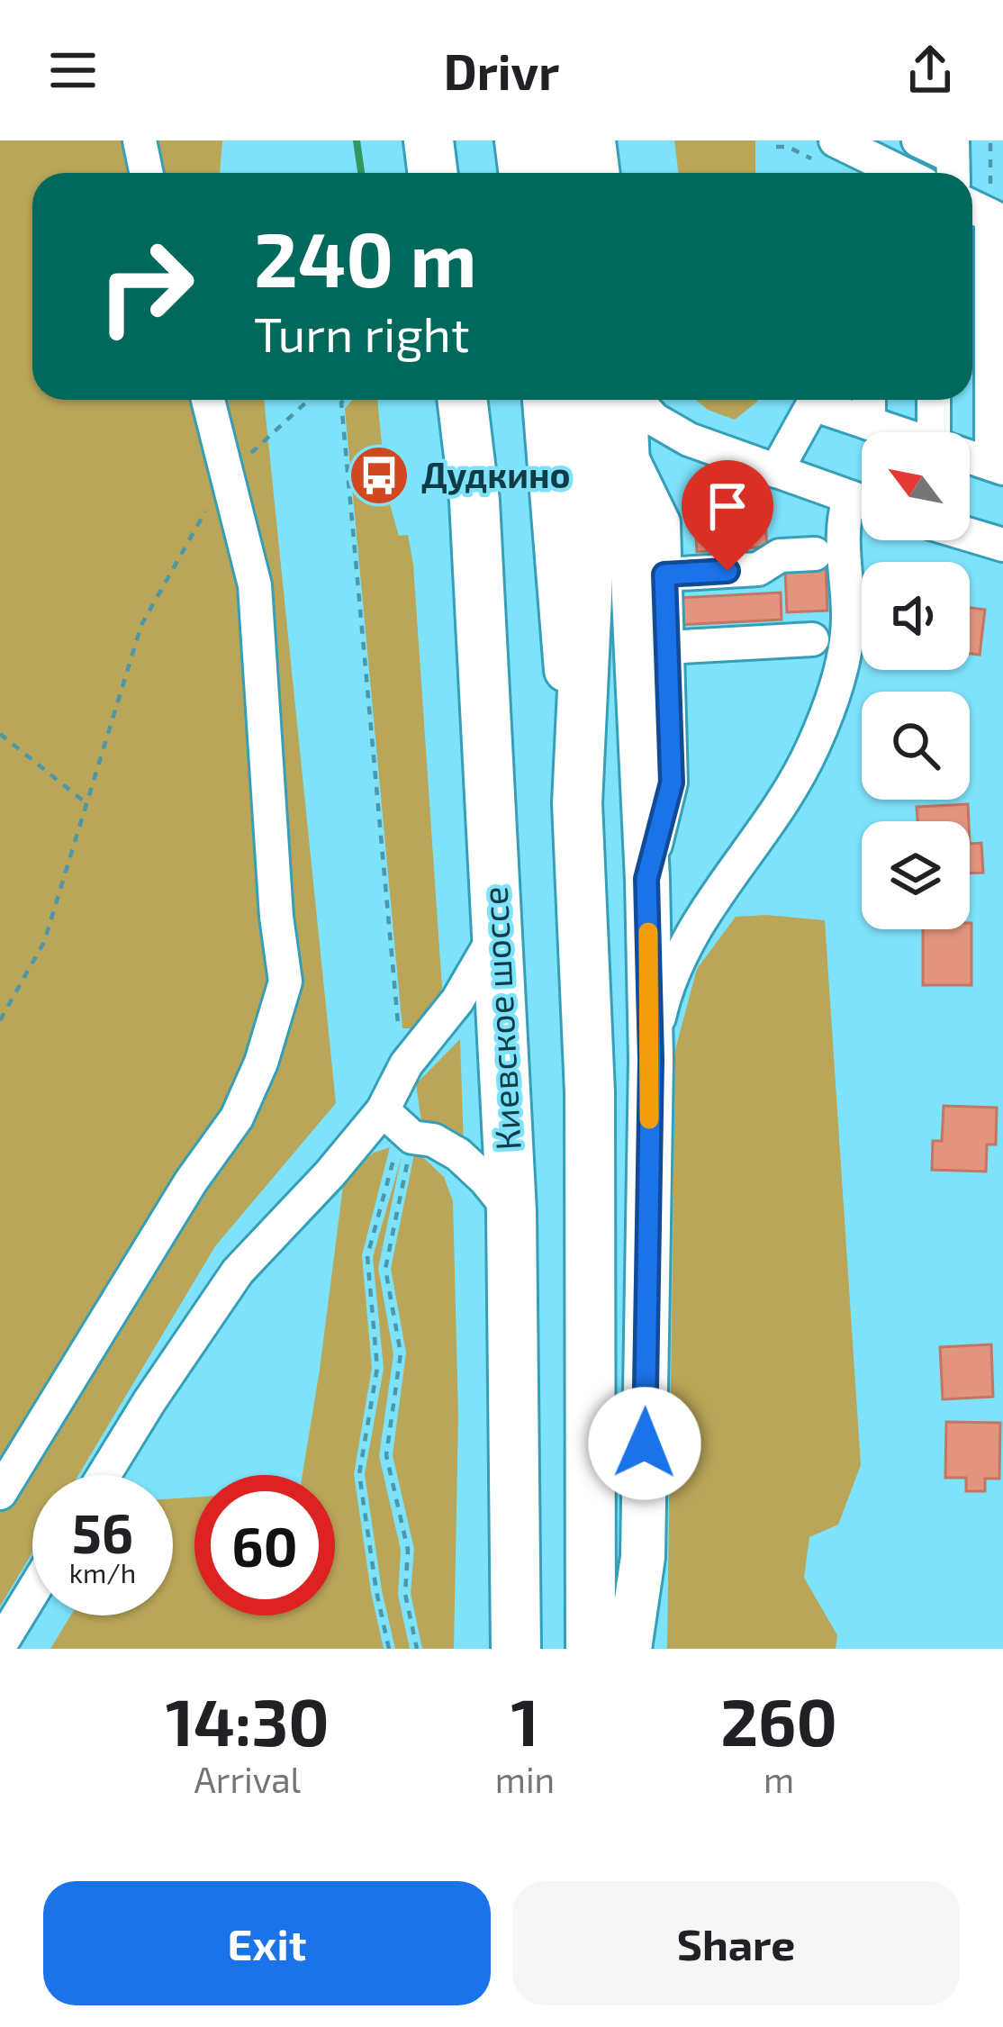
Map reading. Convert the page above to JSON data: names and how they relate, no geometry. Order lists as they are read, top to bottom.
{
  "streets": {
    "highway": ["Киевское шоссе"]
  },
  "places": {
    "bus stop": ["Дудкино"]
  },
  "north": "top left",
  "page": {
    "header": "Drivr",
    "turn": ["240 m", "Turn right"],
    "speed": "56 km/h",
    "limit": "60",
    "eta": [
      "14:30",
      "Arrival",
      "1",
      "min",
      "260",
      "m"
    ],
    "buttons": ["Exit", "Share"]
  }
}
